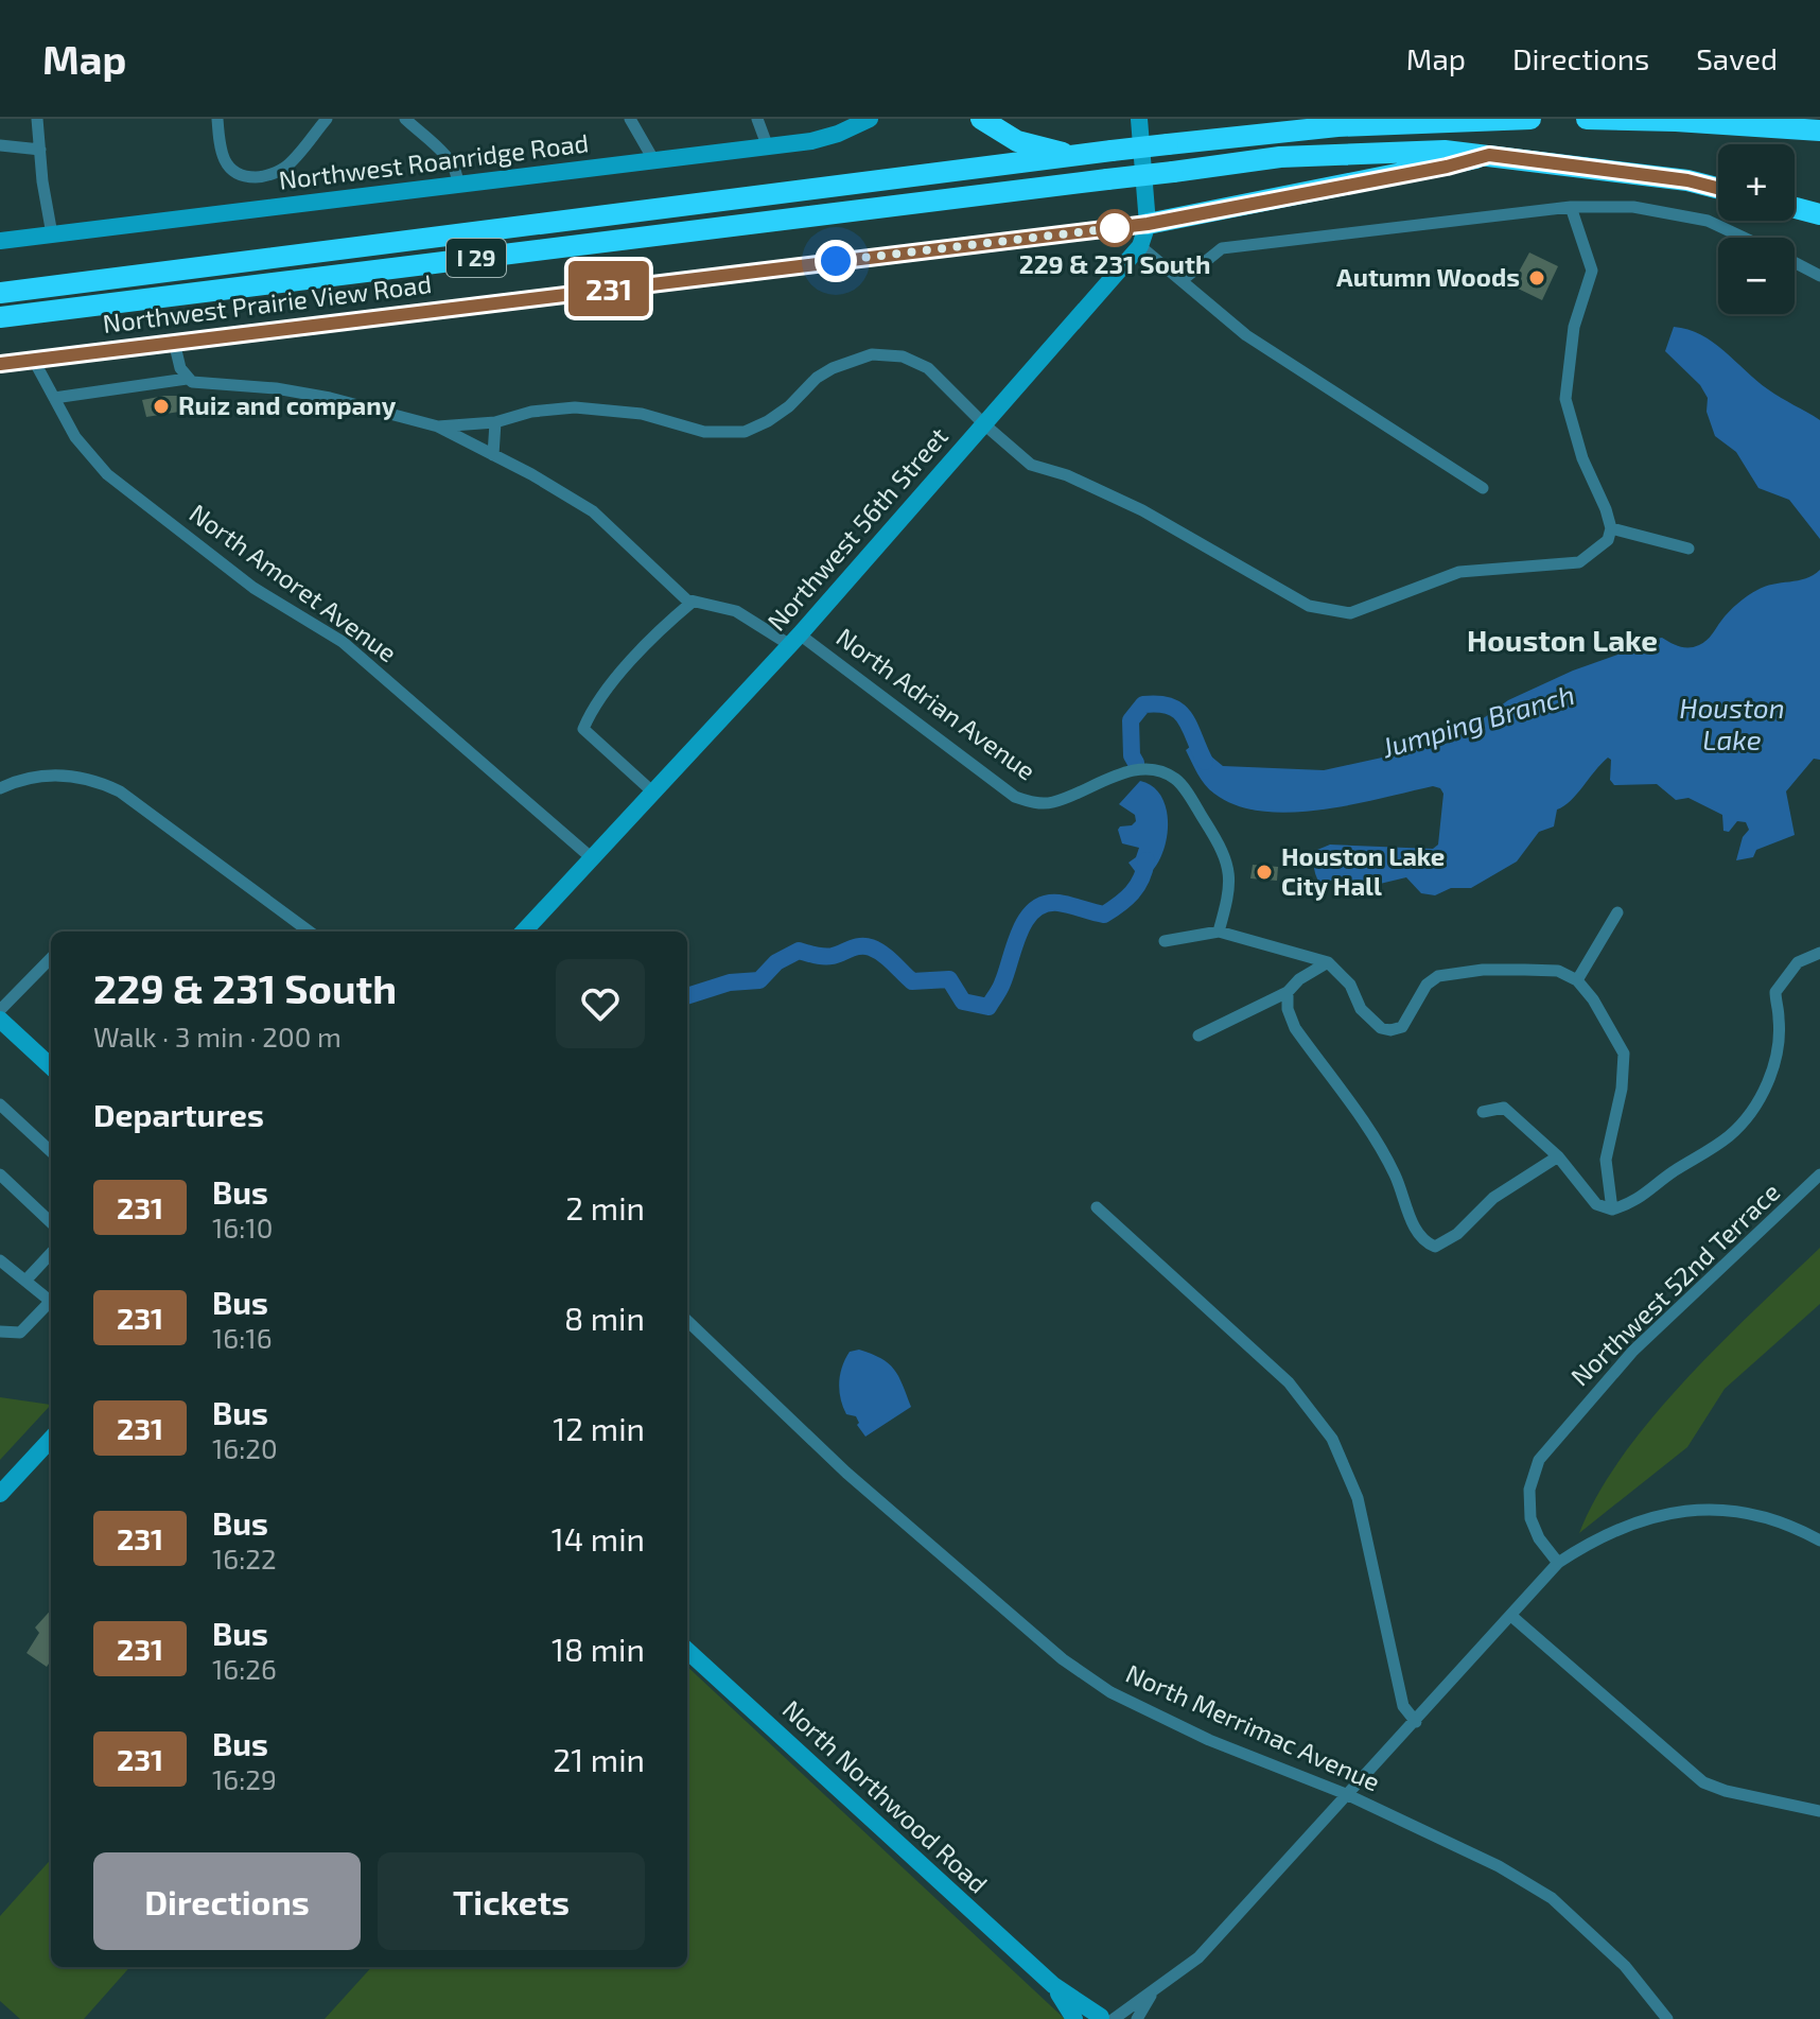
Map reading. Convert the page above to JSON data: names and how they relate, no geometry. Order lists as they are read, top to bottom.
{
  "streets": {
    "highway": ["I 29"],
    "street": [
      "Northwest Roanridge Road",
      "Northwest Prairie View Road",
      "Northwest 56th Street",
      "North Amoret Avenue",
      "North Adrian Avenue",
      "Northwest 52nd Terrace",
      "North Merrimac Avenue",
      "North Northwood Road"
    ]
  },
  "crossings": [
    ["Northwest Prairie View Road", "Northwest 56th Street"],
    ["Northwest Prairie View Road", "North Amoret Avenue"],
    ["Northwest 56th Street", "North Amoret Avenue"],
    ["Northwest 56th Street", "North Adrian Avenue"],
    ["North Amoret Avenue", "North Adrian Avenue"]
  ],
  "districts": ["Houston Lake"],
  "water": ["Houston Lake", "Jumping Branch"],
  "places": [
    "229 & 231 South",
    "Autumn Woods",
    "Ruiz and company",
    "Houston Lake City Hall"
  ],
  "lines": ["bus line 231"],
  "page": {
    "header": "Map",
    "nav": ["Map", "Directions", "Saved"],
    "on_map": "231",
    "map_buttons": ["+", "−"],
    "heading": [
      ["229 & 231 South", "Walk · 3 min · 200 m"],
      "Departures"
    ],
    "list": [
      {
        "mark": "231",
        "name": "Bus",
        "note": "16:10",
        "value": "2 min"
      },
      {
        "mark": "231",
        "name": "Bus",
        "note": "16:16",
        "value": "8 min"
      },
      {
        "mark": "231",
        "name": "Bus",
        "note": "16:20",
        "value": "12 min"
      },
      {
        "mark": "231",
        "name": "Bus",
        "note": "16:22",
        "value": "14 min"
      },
      {
        "mark": "231",
        "name": "Bus",
        "note": "16:26",
        "value": "18 min"
      },
      {
        "mark": "231",
        "name": "Bus",
        "note": "16:29",
        "value": "21 min"
      }
    ],
    "buttons": ["Directions", "Tickets"]
  }
}
